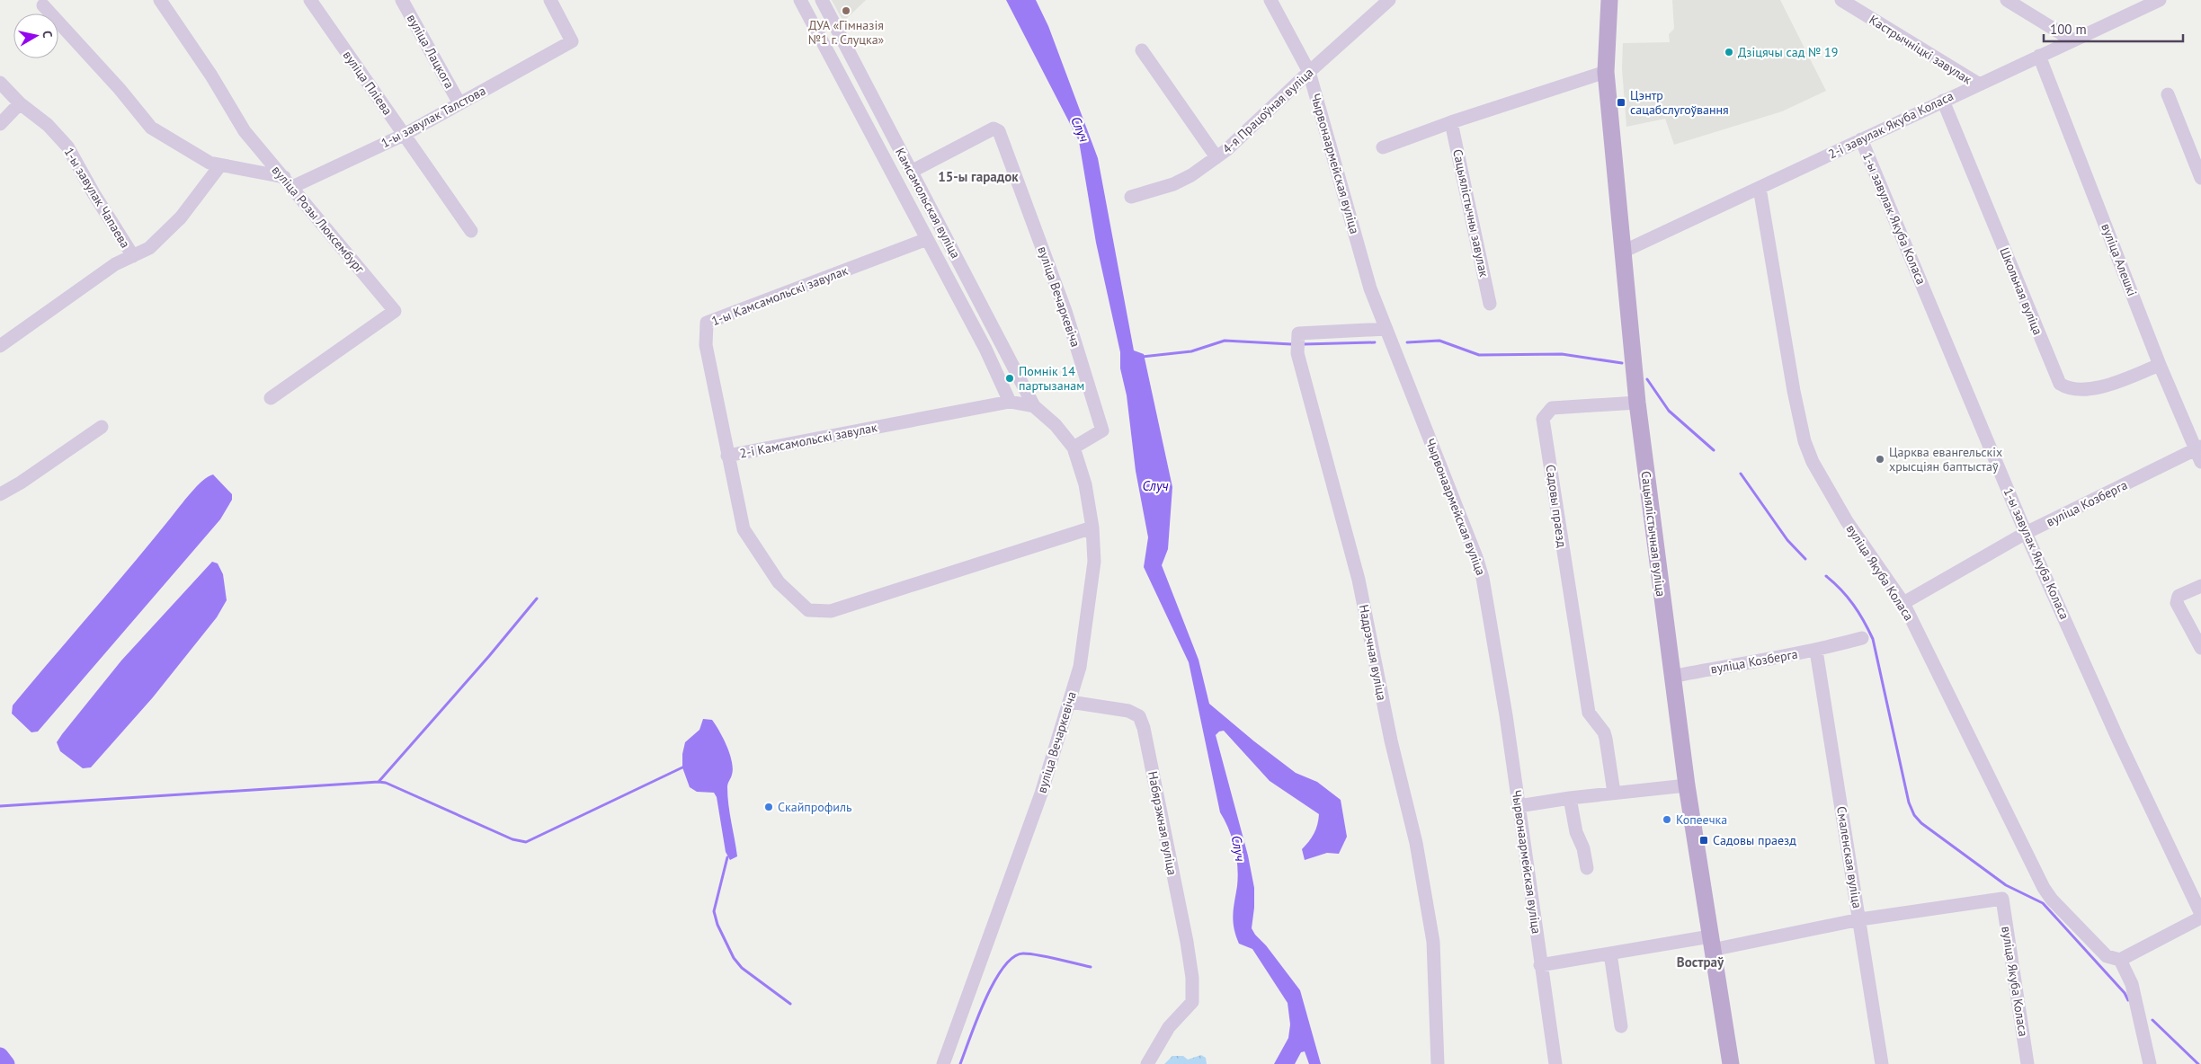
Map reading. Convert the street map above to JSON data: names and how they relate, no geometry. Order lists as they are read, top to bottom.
{
  "streets": {
    "main road": ["Сацыялістычная вуліца"],
    "street": [
      "Кастрычніцкі завулак",
      "вуліца Лацкога",
      "вуліца Пліева",
      "4-я Працоўная вуліца",
      "1-ы завулак Талстова",
      "2-і завулак Якуба Коласа",
      "Чырвонаармейская вуліца",
      "1-ы завулак Чапаева",
      "Камсамольская вуліца",
      "Сацыялістычны завулак",
      "1-ы завулак Якуба Коласа",
      "вуліца Розы Люксембург",
      "вуліца Алешкі",
      "Школьная вуліца",
      "1-ы Камсамольскі завулак",
      "вуліца Вечаркевіча",
      "2-і Камсамольскі завулак",
      "вуліца Козберга",
      "Садовы праезд",
      "вуліца Якуба Коласа",
      "Надрэчная вуліца",
      "Набярэжная вуліца",
      "Смаленская вуліца"
    ]
  },
  "crossings": [
    ["Кастрычніцкі завулак", "2-і завулак Якуба Коласа"],
    ["вуліца Лацкога", "1-ы завулак Талстова"],
    ["вуліца Пліева", "1-ы завулак Талстова"],
    ["4-я Працоўная вуліца", "Чырвонаармейская вуліца"],
    ["1-ы завулак Талстова", "вуліца Розы Люксембург"],
    ["2-і завулак Якуба Коласа", "1-ы завулак Якуба Коласа"],
    ["2-і завулак Якуба Коласа", "вуліца Алешкі"],
    ["2-і завулак Якуба Коласа", "Школьная вуліца"],
    ["2-і завулак Якуба Коласа", "Сацыялістычная вуліца"],
    ["2-і завулак Якуба Коласа", "вуліца Якуба Коласа"],
    ["Чырвонаармейская вуліца", "Надрэчная вуліца"],
    ["Камсамольская вуліца", "1-ы Камсамольскі завулак"],
    ["Камсамольская вуліца", "вуліца Вечаркевіча"],
    ["Камсамольская вуліца", "2-і Камсамольскі завулак"],
    ["1-ы завулак Якуба Коласа", "вуліца Козберга"],
    ["вуліца Алешкі", "Школьная вуліца"],
    ["вуліца Алешкі", "вуліца Козберга"],
    ["1-ы Камсамольскі завулак", "2-і Камсамольскі завулак"],
    ["вуліца Вечаркевіча", "2-і Камсамольскі завулак"],
    ["вуліца Вечаркевіча", "Набярэжная вуліца"],
    ["вуліца Козберга", "Сацыялістычная вуліца"],
    ["вуліца Козберга", "вуліца Якуба Коласа"],
    ["вуліца Козберга", "Смаленская вуліца"],
    ["Садовы праезд", "Сацыялістычная вуліца"],
    ["вуліца Якуба Коласа", "Смаленская вуліца"]
  ],
  "districts": ["15-ы гарадок", "Востраў"],
  "water": ["Случ"],
  "places": {
    "other": [
      "ДУА «Гімназія №1 г. Слуцка»",
      "Дзіцячы сад № 19",
      "Помнік 14 партызанам",
      "Царква евангельскіх хрысціян баптыстаў",
      "Скайпрофиль",
      "Копеечка"
    ],
    "transit": ["Цэнтр сацабслугоўвання", "Садовы праезд"]
  },
  "scale_bar": "100 m",
  "north": "right"
}
